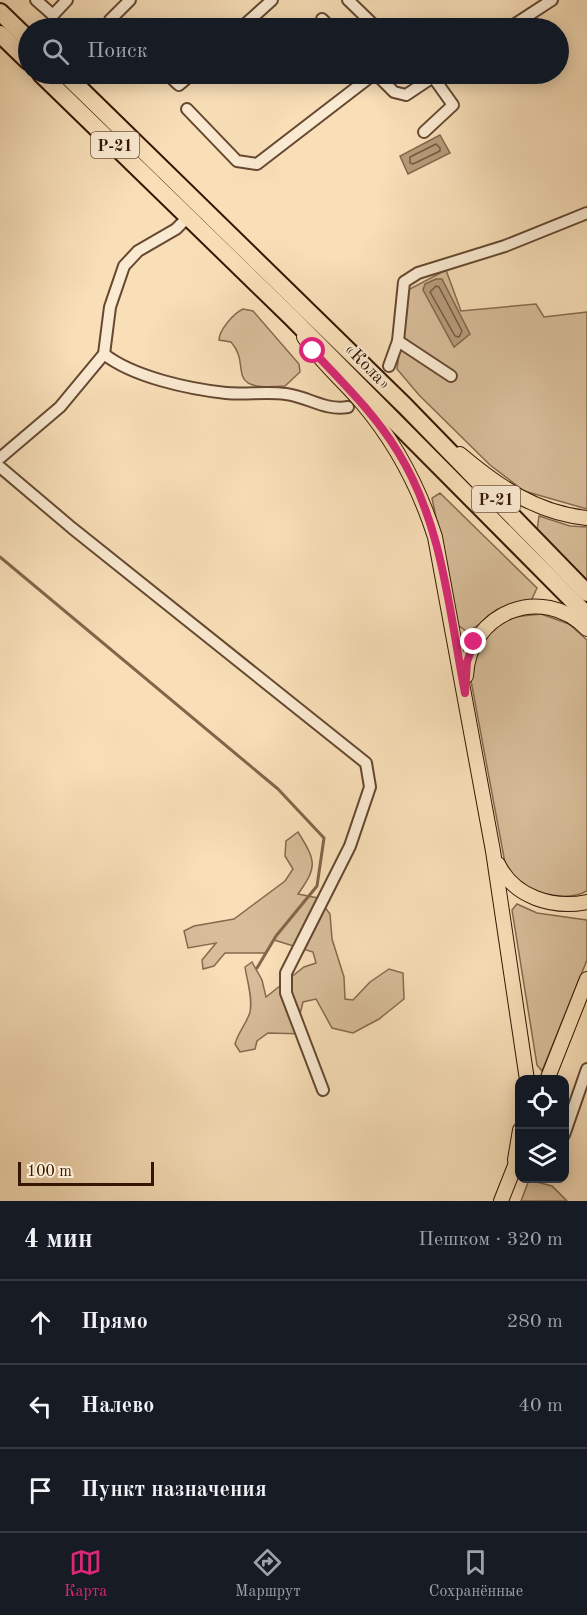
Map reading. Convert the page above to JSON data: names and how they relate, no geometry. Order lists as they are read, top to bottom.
{
  "streets": {
    "highway": ["Р-21", "«Кола»"]
  },
  "scale_bar": "100 m",
  "page": {
    "search": "Поиск",
    "scale": "100 m",
    "heading": ["4 мин", "Пешком · 320 m"],
    "list": [
      ["Прямо", "280 m"],
      ["Налево", "40 m"],
      "Пункт назначения"
    ],
    "nav": ["Карта", "Маршрут", "Сохранённые"]
  }
}
